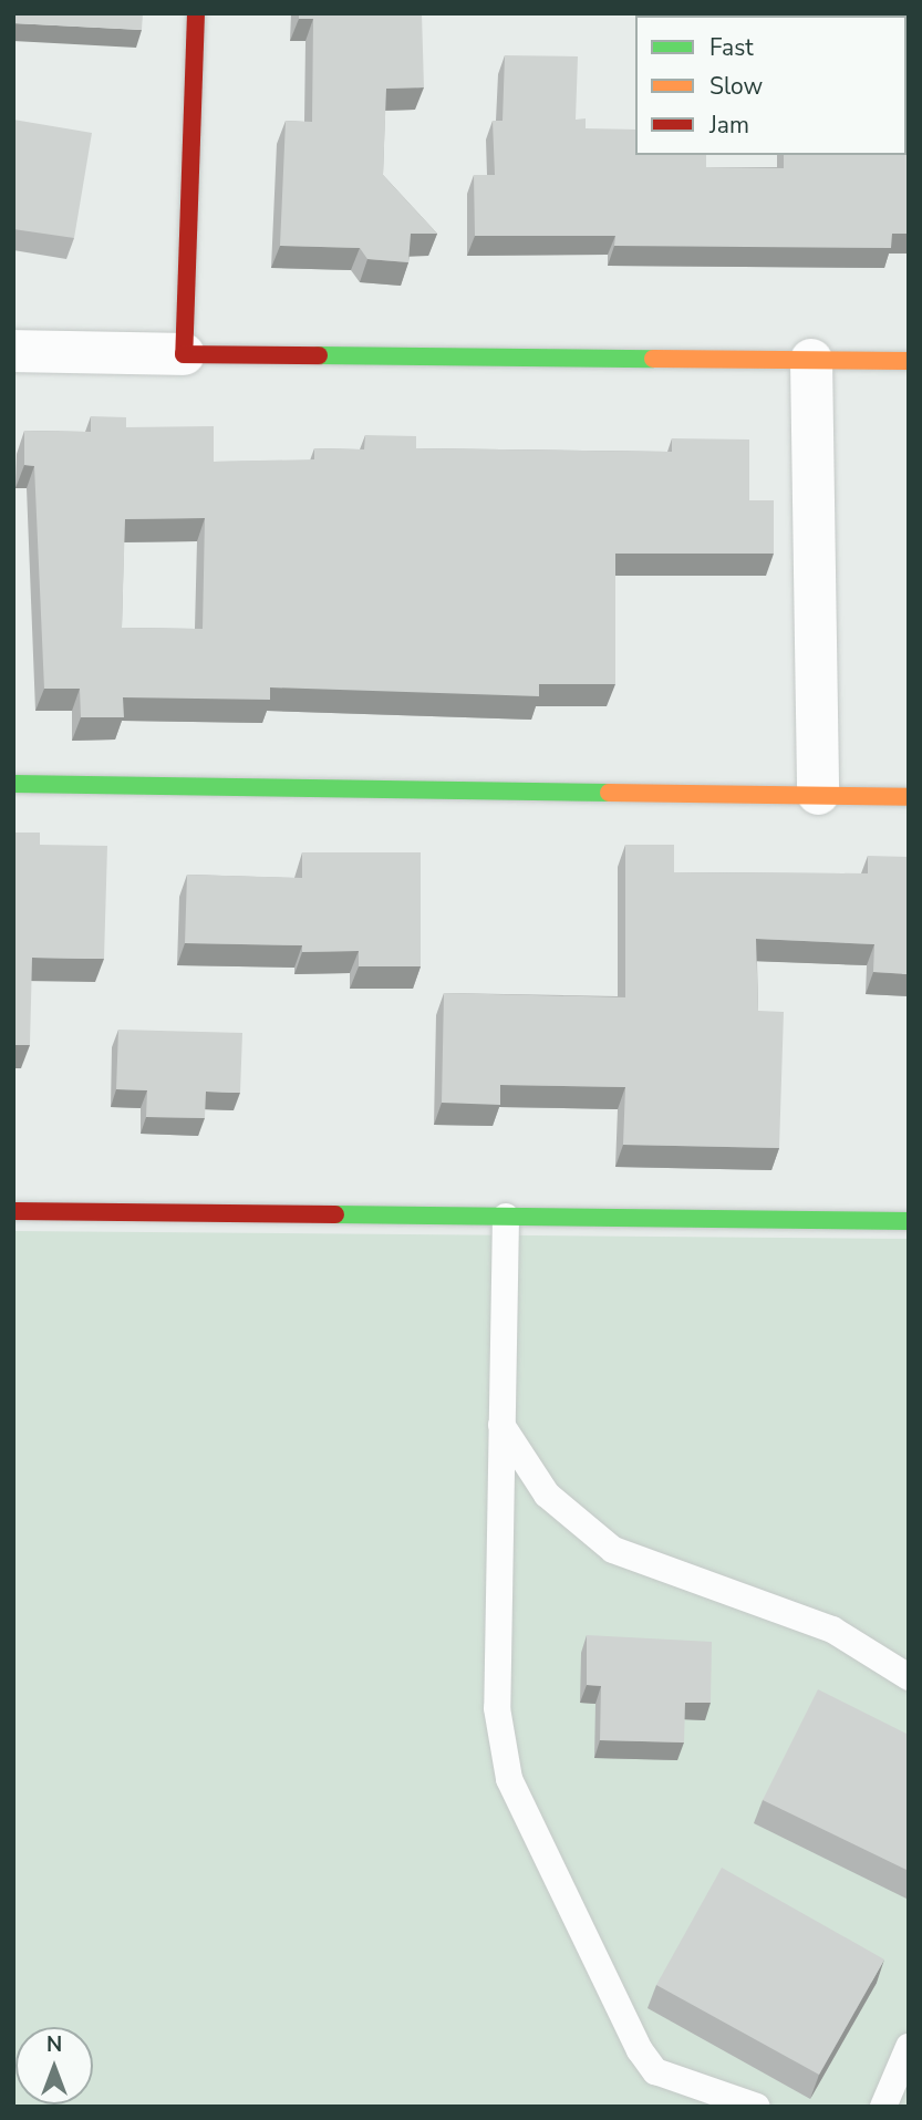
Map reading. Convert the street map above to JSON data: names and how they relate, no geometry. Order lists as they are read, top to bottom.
{
  "legend": ["Fast", "Slow", "Jam"],
  "north": "top"
}
